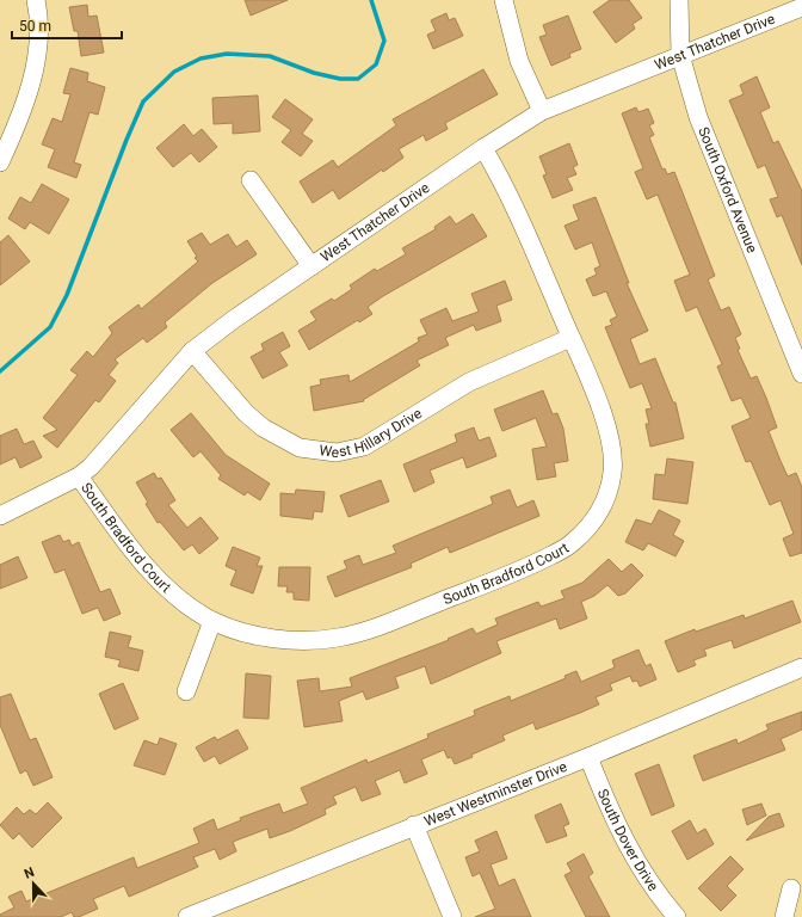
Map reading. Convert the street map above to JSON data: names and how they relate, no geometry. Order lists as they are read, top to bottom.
{
  "streets": {
    "street": [
      "West Thatcher Drive",
      "South Oxford Avenue",
      "West Hillary Drive",
      "South Bradford Court",
      "West Westminster Drive",
      "South Dover Drive"
    ]
  },
  "crossings": [
    ["West Thatcher Drive", "South Oxford Avenue"],
    ["West Thatcher Drive", "West Hillary Drive"],
    ["West Thatcher Drive", "South Bradford Court"],
    ["West Hillary Drive", "South Bradford Court"],
    ["West Westminster Drive", "South Dover Drive"]
  ],
  "scale_bar": "50 m",
  "north": "top"
}
